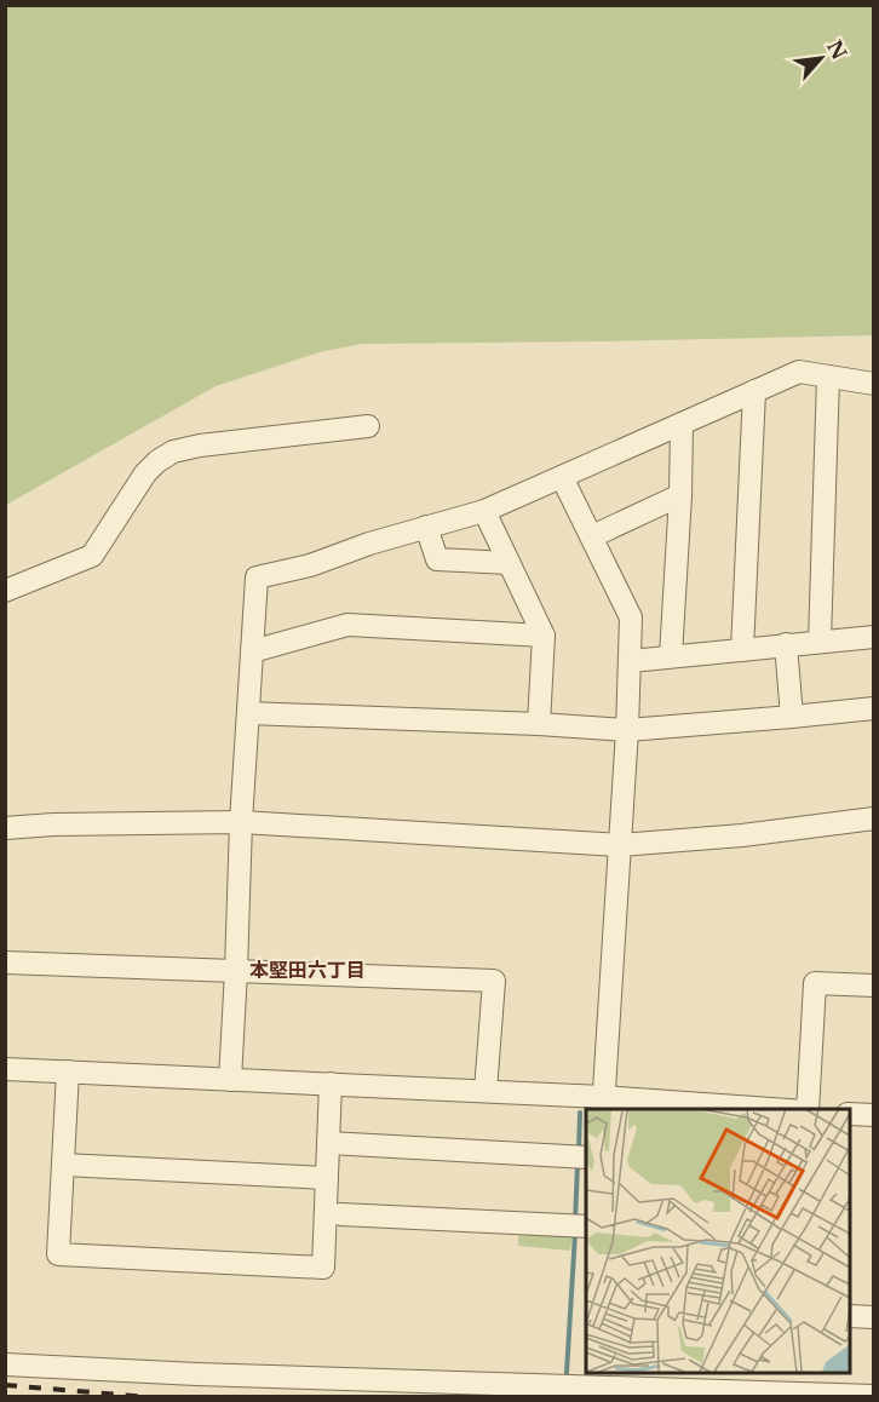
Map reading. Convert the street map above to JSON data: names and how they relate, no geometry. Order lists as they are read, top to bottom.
{
  "districts": ["本堅田六丁目"],
  "north": "top right"
}
